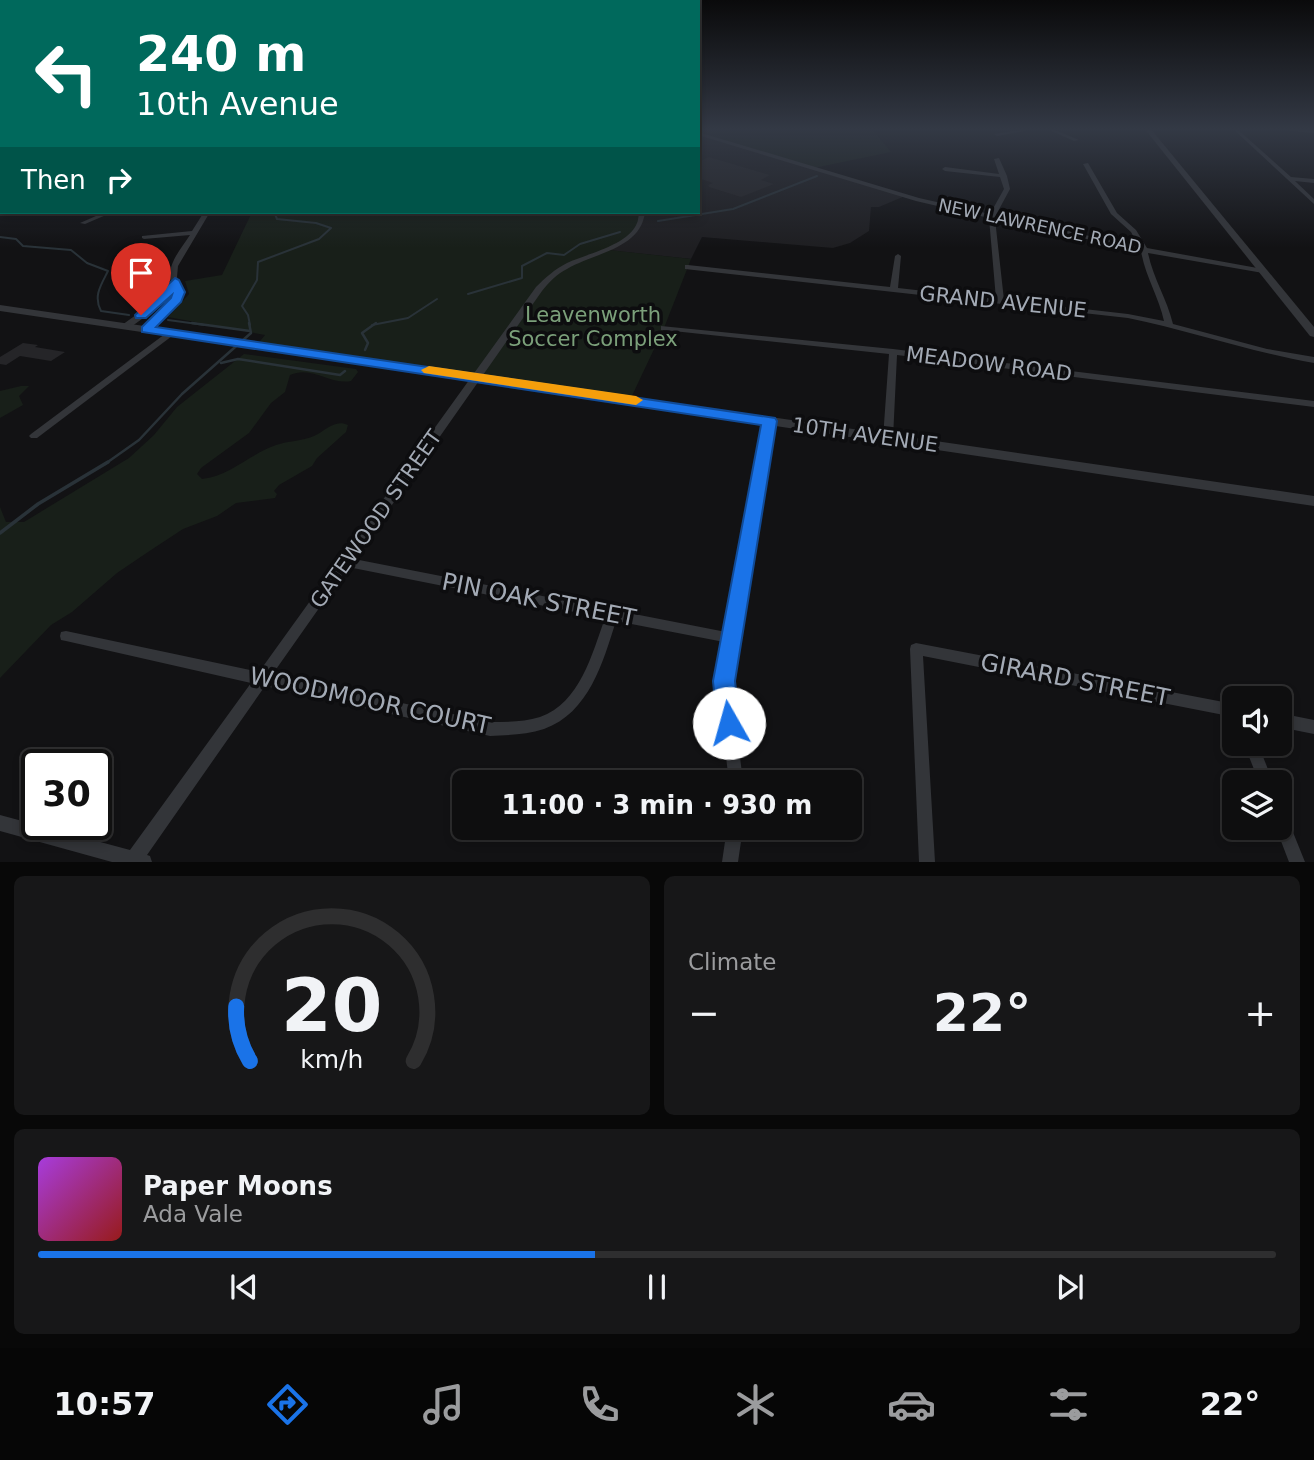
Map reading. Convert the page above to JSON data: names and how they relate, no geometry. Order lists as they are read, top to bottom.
{
  "streets": {
    "street": [
      "NEW LAWRENCE ROAD",
      "GRAND AVENUE",
      "MEADOW ROAD",
      "10TH AVENUE",
      "GATEWOOD STREET",
      "PIN OAK STREET",
      "GIRARD STREET",
      "WOODMOOR COURT"
    ]
  },
  "crossings": [
    ["10TH AVENUE", "GATEWOOD STREET"],
    ["GATEWOOD STREET", "PIN OAK STREET"],
    ["GATEWOOD STREET", "WOODMOOR COURT"],
    ["PIN OAK STREET", "WOODMOOR COURT"]
  ],
  "parks": ["Leavenworth Soccer Complex"],
  "page": {
    "turn": ["240 m", "10th Avenue"],
    "then": "Then",
    "limit": "30",
    "trip": "11:00 · 3 min · 930 m",
    "tile": "Climate",
    "heat": ["−", "22°", "+"],
    "song": ["Paper Moons", "Ada Vale"],
    "tabs": ["10:57", "22°"],
    "gauge": ["20", "km/h"]
  }
}
